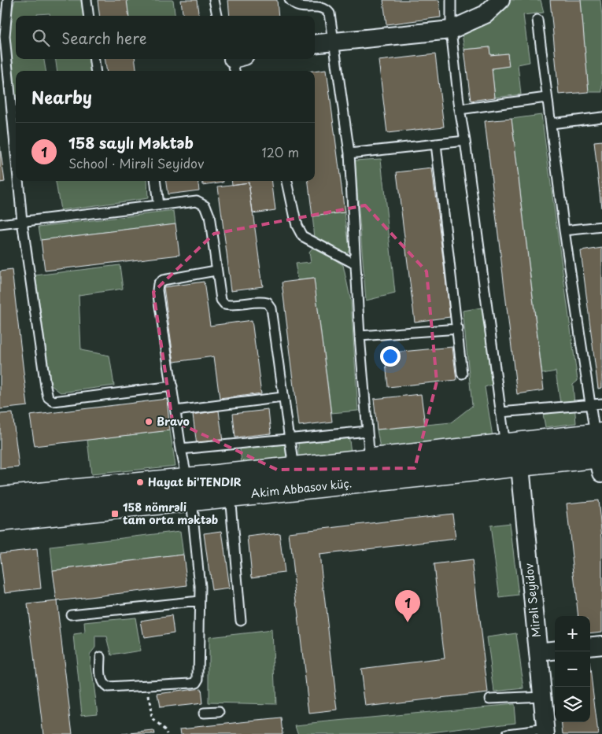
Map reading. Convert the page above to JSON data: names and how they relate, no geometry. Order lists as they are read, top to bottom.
{
  "streets": {
    "main road": ["Akim Abbasov küç."],
    "street": ["Mirəli Seyidov"]
  },
  "crossings": [
    ["Akim Abbasov küç.", "Mirəli Seyidov"]
  ],
  "places": {
    "other": ["Bravo", "Hayat bi'TENDIR"],
    "transit": ["158 nömrəli tam orta məktəb"]
  },
  "page": {
    "search": "Search here",
    "heading": "Nearby",
    "list": [
      {
        "mark": "1",
        "name": "158 saylı Məktəb",
        "note": "School · Mirəli Seyidov",
        "value": "120 m"
      }
    ],
    "pins": "1",
    "map_buttons": ["+", "−"]
  }
}
